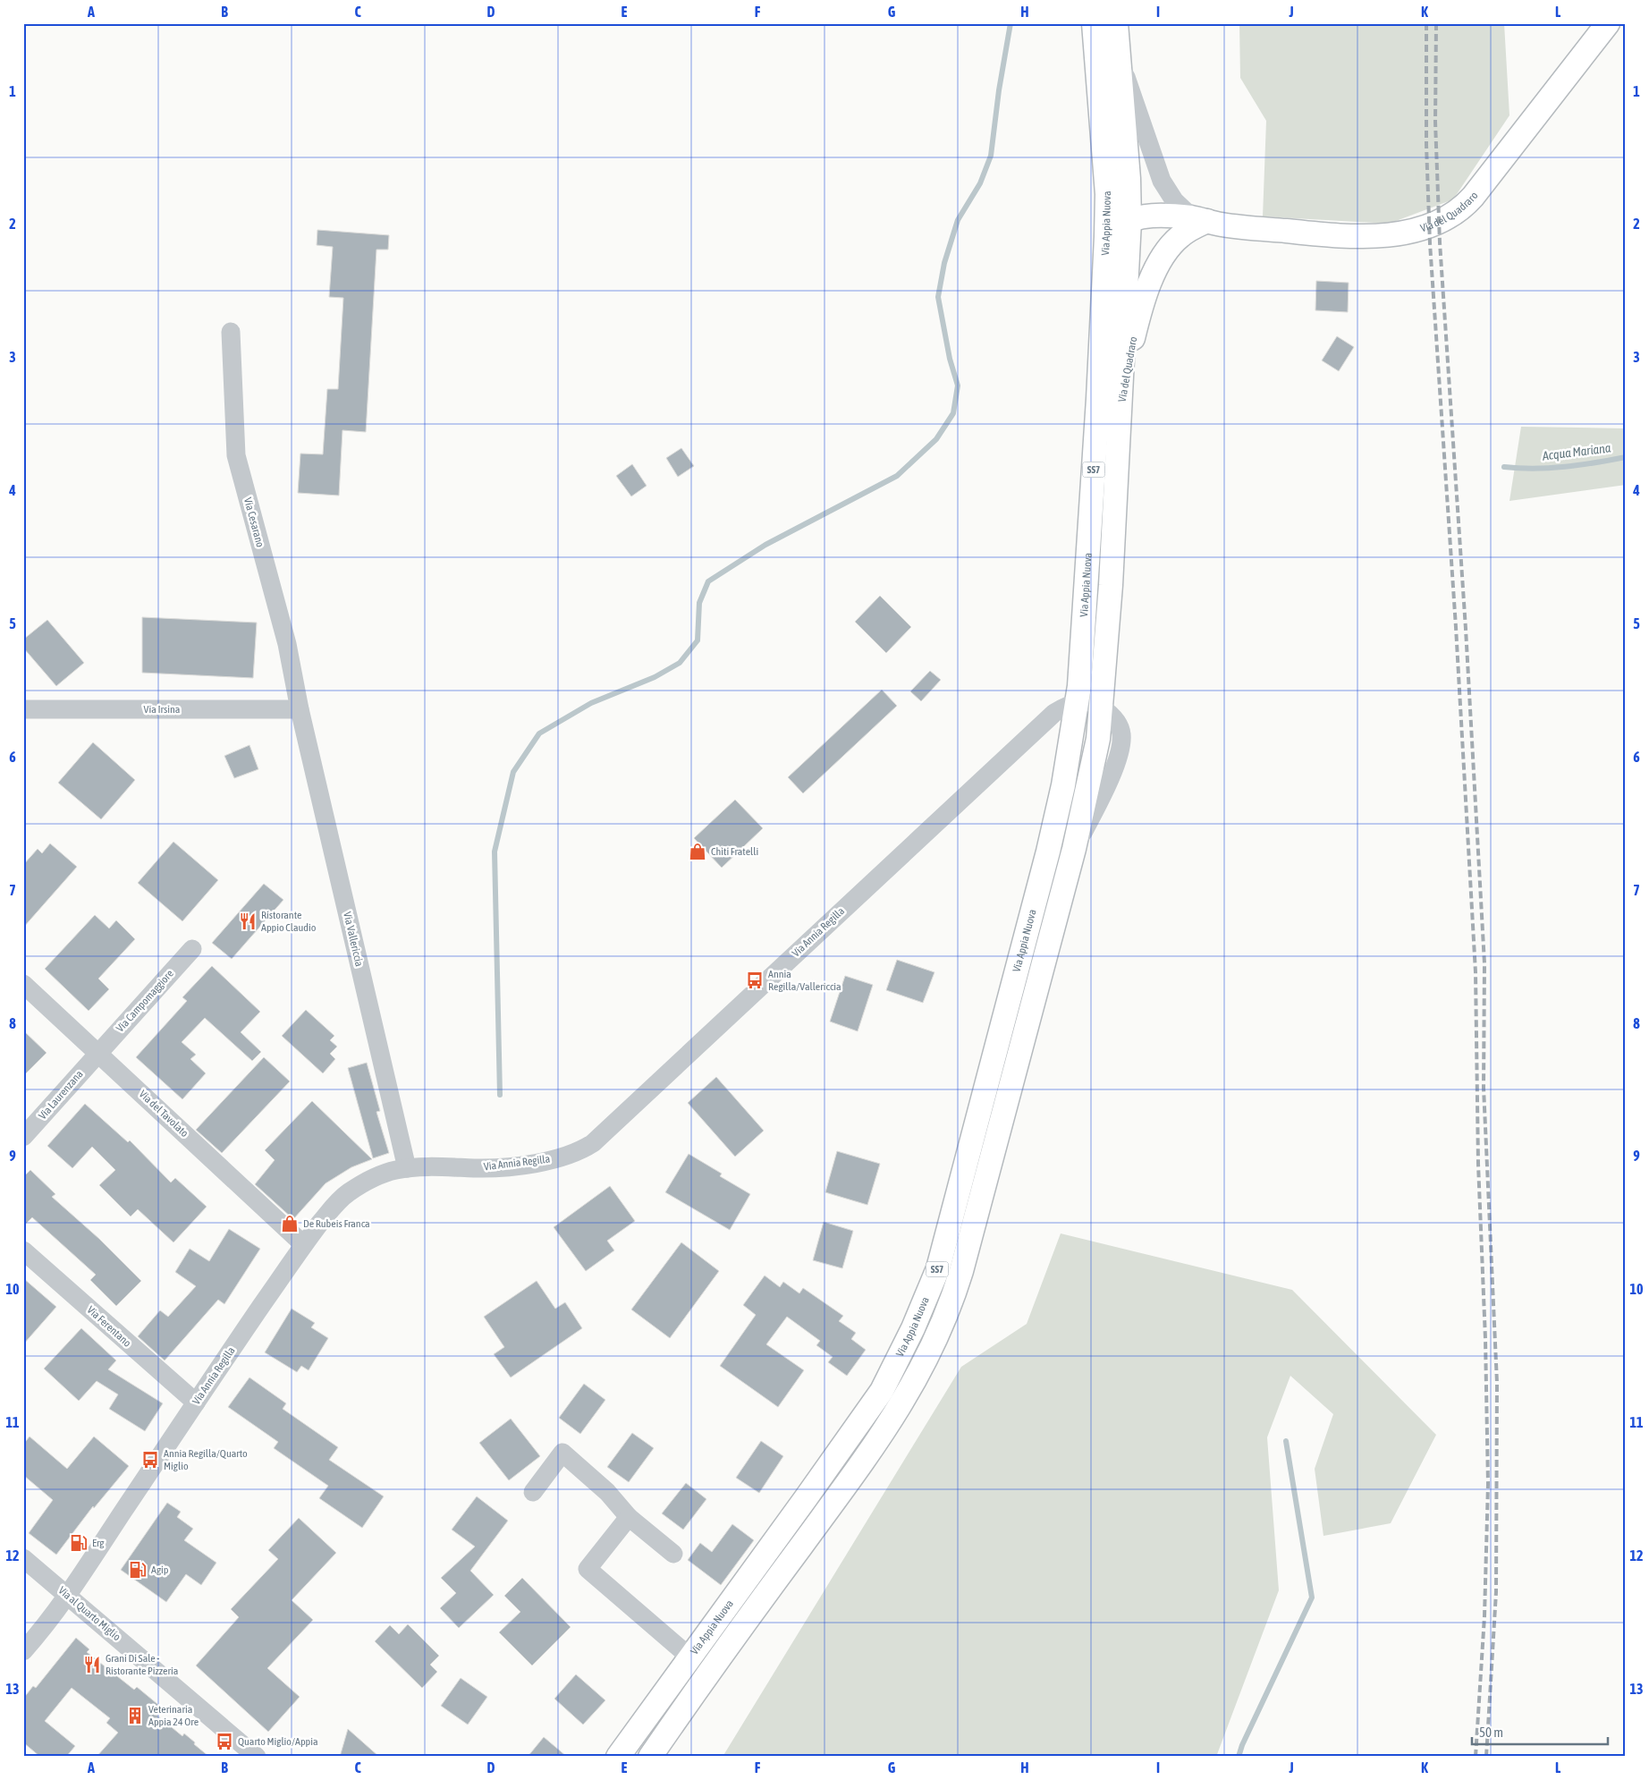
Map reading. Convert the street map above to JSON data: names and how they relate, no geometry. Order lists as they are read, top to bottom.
{
  "streets": {
    "main road": ["Via del Quadraro", "Via Appia Nuova", "SS7"],
    "street": [
      "Via Cesarano",
      "Via Irsina",
      "Via Annia Regilla",
      "Via Vallericcia",
      "Via Campomaggiore",
      "Via Laurenzana",
      "Via del Tavolato",
      "Via Ferentano",
      "Via al Quarto Miglio"
    ]
  },
  "crossings": [
    ["Via del Quadraro", "Via Appia Nuova"],
    ["Via Appia Nuova", "Via Annia Regilla"],
    ["Via Cesarano", "Via Irsina"],
    ["Via Cesarano", "Via Vallericcia"],
    ["Via Irsina", "Via Vallericcia"],
    ["Via Annia Regilla", "Via Vallericcia"],
    ["Via Annia Regilla", "Via del Tavolato"],
    ["Via Annia Regilla", "Via Ferentano"],
    ["Via Annia Regilla", "Via al Quarto Miglio"],
    ["Via Campomaggiore", "Via Laurenzana"],
    ["Via Campomaggiore", "Via del Tavolato"],
    ["Via Laurenzana", "Via del Tavolato"]
  ],
  "water": ["Acqua Mariana"],
  "places": {
    "shop": ["Chiti Fratelli", "De Rubeis Franca"],
    "restaurant": ["Ristorante Appio Claudio", "Grani Di Sale - Ristorante Pizzeria"],
    "bus stop": ["Annia Regilla/Vallericcia", "Annia Regilla/Quarto Miglio", "Quarto Miglio/Appia"],
    "fuel station": ["Erg", "Agip"],
    "building": ["Veterinaria Appia 24 Ore"]
  },
  "scale_bar": "50 m",
  "grid": {
    "columns": [
      "A",
      "B",
      "C",
      "D",
      "E",
      "F",
      "G",
      "H",
      "I",
      "J",
      "K",
      "L"
    ],
    "rows": [
      "1",
      "2",
      "3",
      "4",
      "5",
      "6",
      "7",
      "8",
      "9",
      "10",
      "11",
      "12",
      "13"
    ]
  }
}
